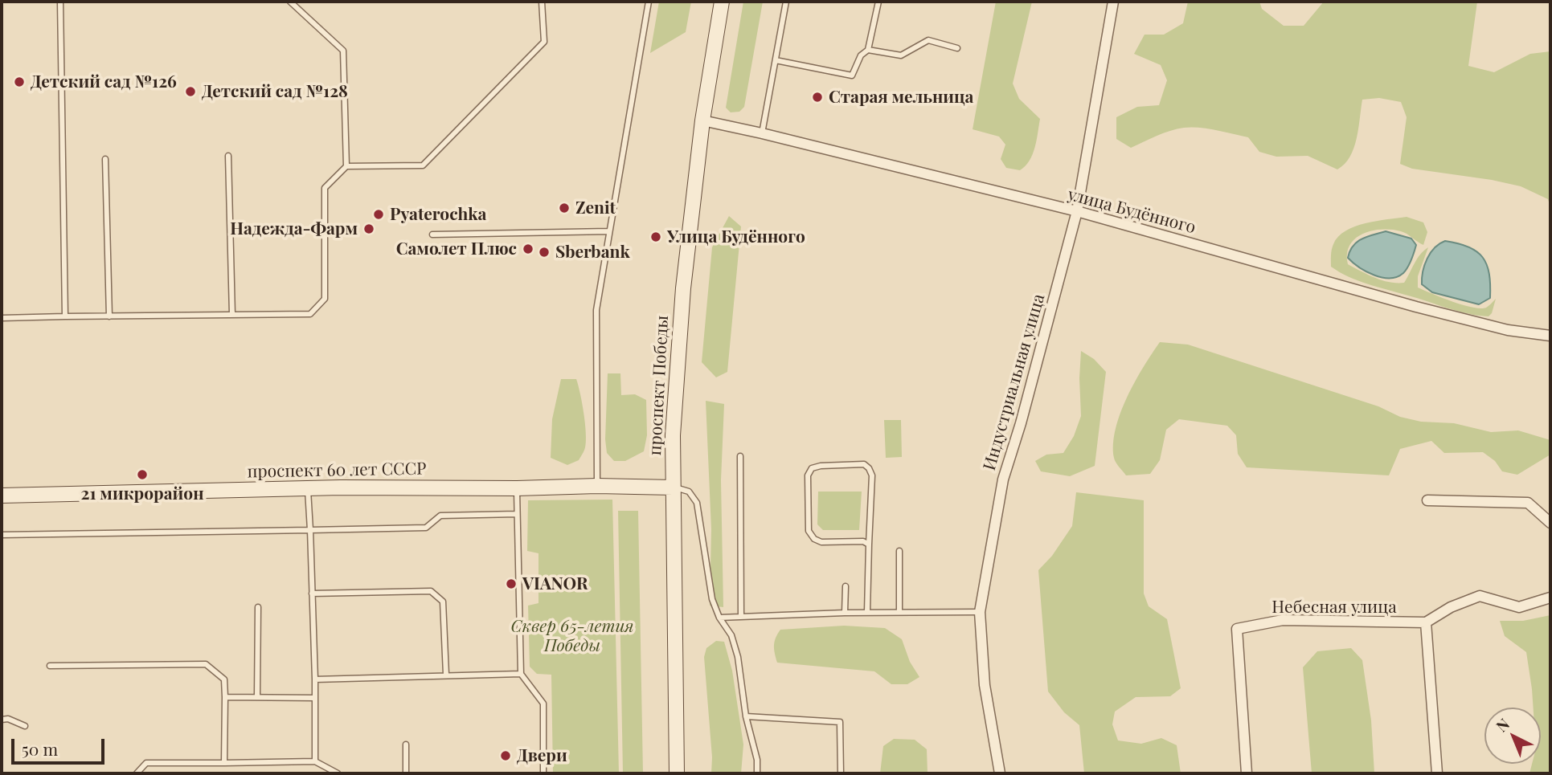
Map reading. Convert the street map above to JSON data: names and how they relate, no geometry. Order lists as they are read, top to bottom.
{
  "streets": {
    "main road": ["проспект Победы", "проспект 60 лет СССР"],
    "street": ["улица Будённого", "Индустриальная улица", "Небесная улица"]
  },
  "crossings": [
    ["улица Будённого", "Индустриальная улица"],
    ["улица Будённого", "проспект Победы"],
    ["проспект Победы", "проспект 60 лет СССР"]
  ],
  "parks": ["Сквер 65-летия Победы"],
  "places": [
    "Детский сад №126",
    "Детский сад №128",
    "Старая мельница",
    "Zenit",
    "Pyaterochka",
    "Надежда-Фарм",
    "Улица Будённого",
    "Самолет Плюс",
    "Sberbank",
    "21 микрорайон",
    "VIANOR",
    "Двери"
  ],
  "scale_bar": "50 m",
  "north": "top left"
}
